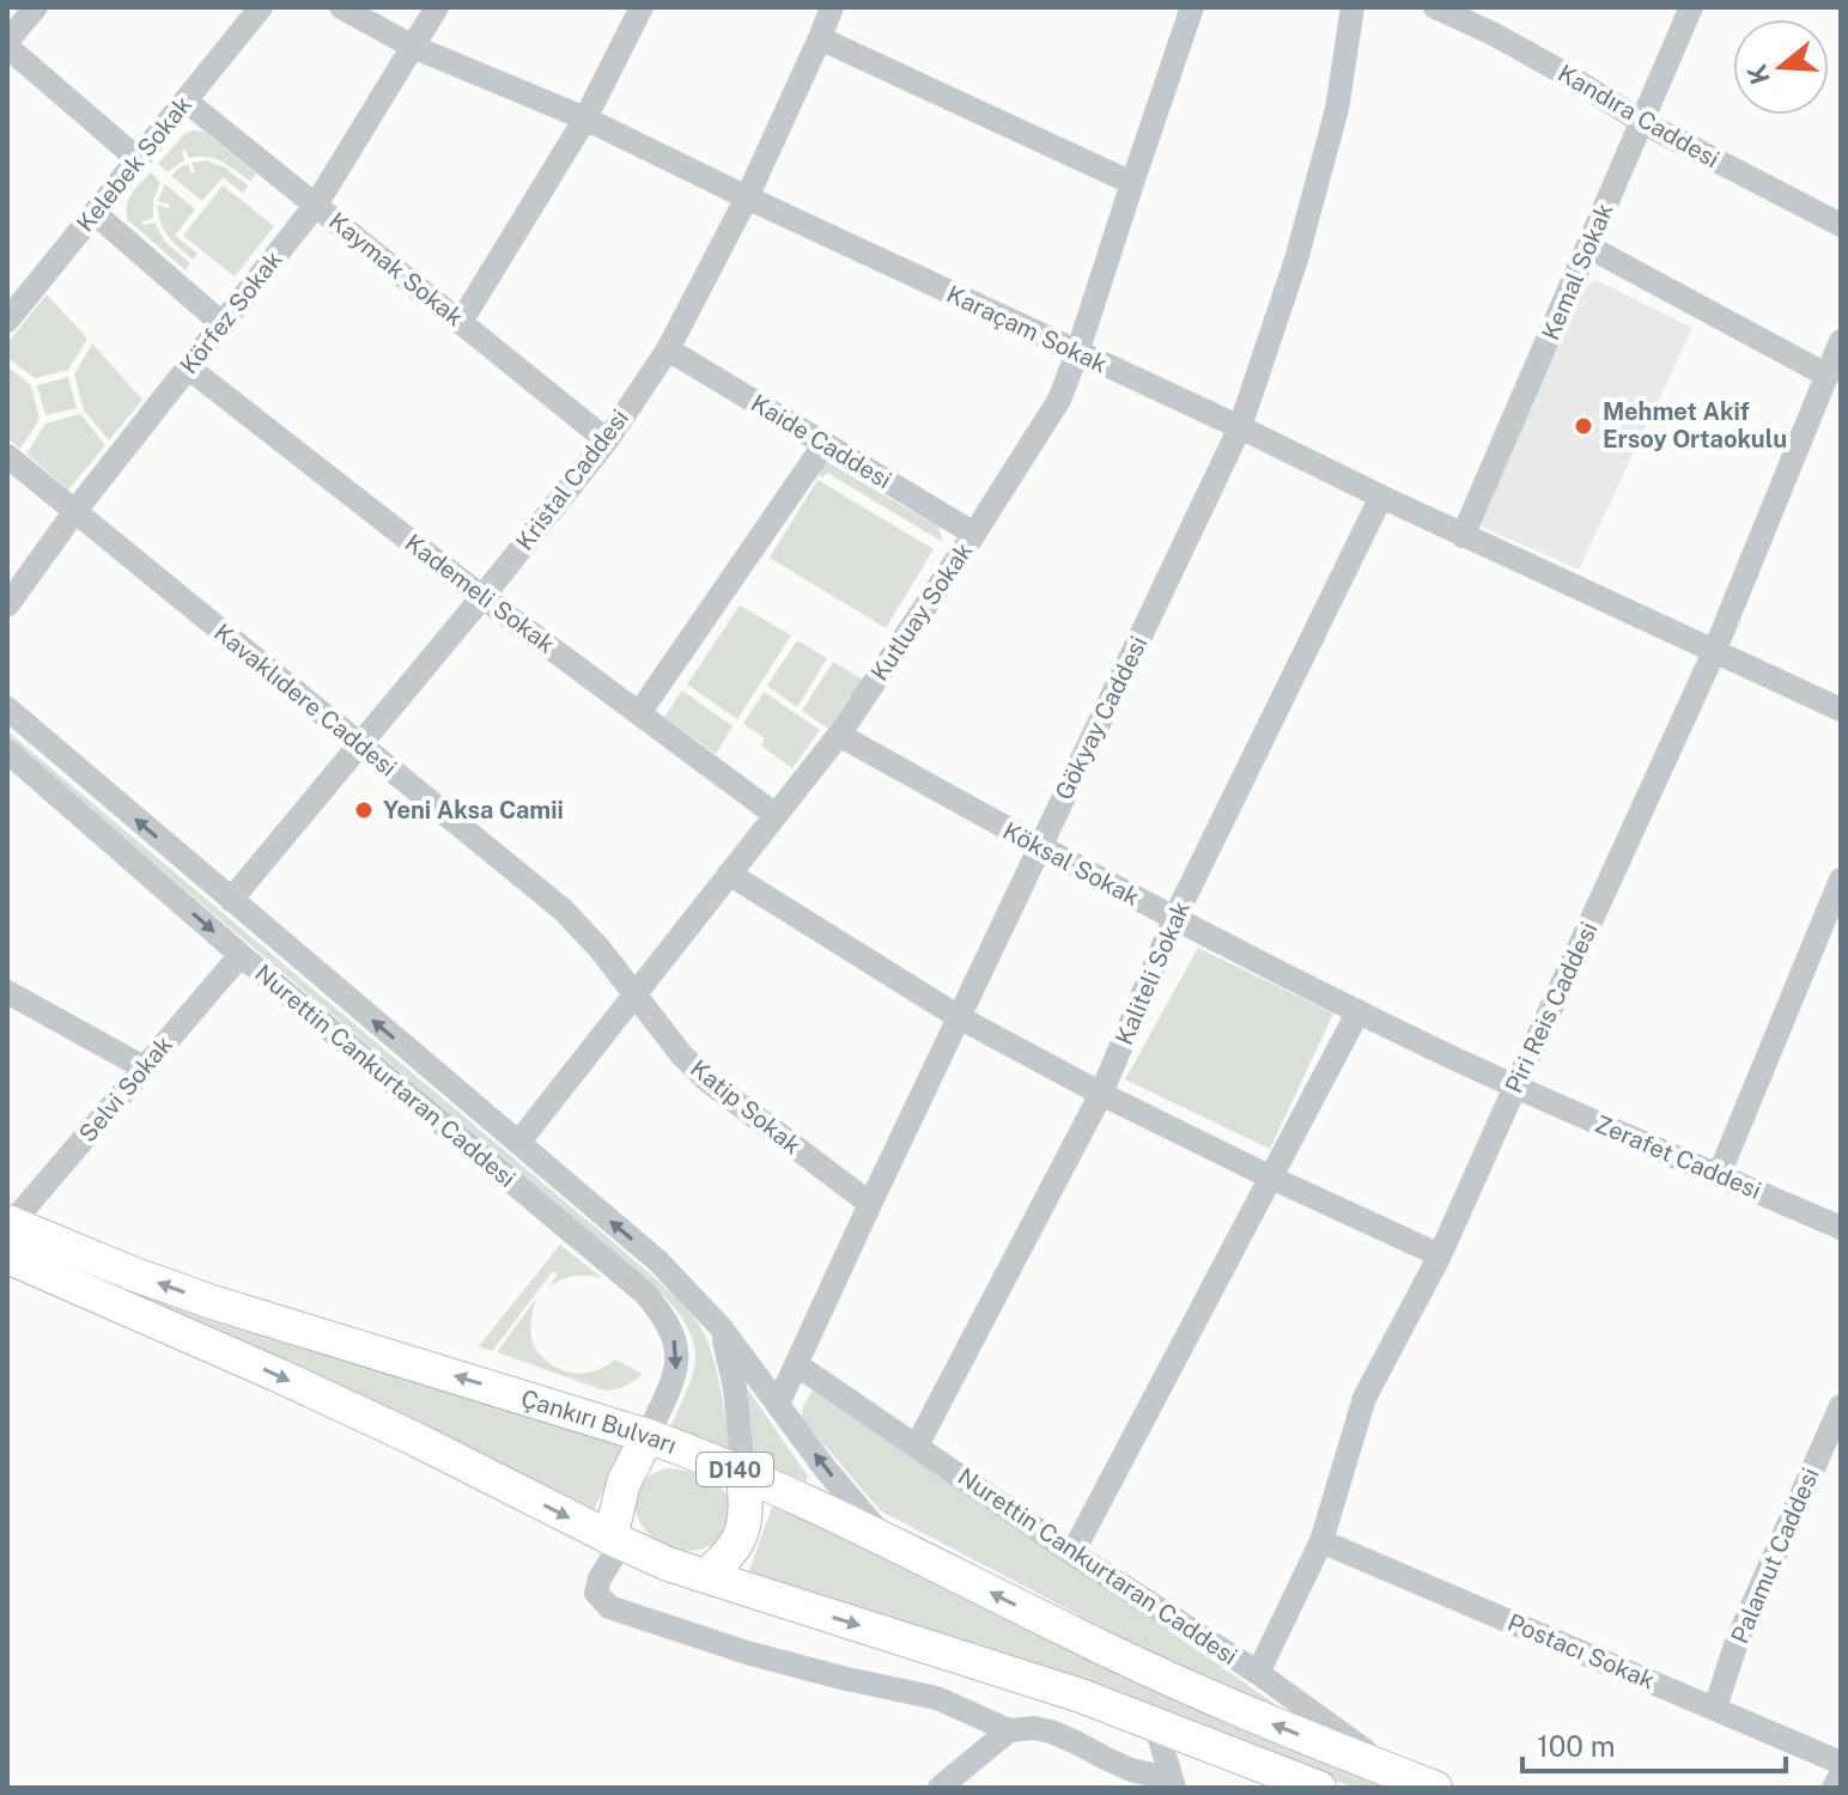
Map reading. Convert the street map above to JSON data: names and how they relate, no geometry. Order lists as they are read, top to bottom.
{
  "streets": {
    "highway": ["Çankırı Bulvarı", "D140"],
    "street": [
      "Kandıra Caddesi",
      "Kelebek Sokak",
      "Kaymak Sokak",
      "Kemal Sokak",
      "Körfez Sokak",
      "Karaçam Sokak",
      "Kaide Caddesi",
      "Kristal Caddesi",
      "Kademeli Sokak",
      "Kutluay Sokak",
      "Kavaklıdere Caddesi",
      "Gökyay Caddesi",
      "Köksal Sokak",
      "Kaliteli Sokak",
      "Piri Reis Caddesi",
      "Nurettin Cankurtaran Caddesi",
      "Selvi Sokak",
      "Katip Sokak",
      "Zerafet Caddesi",
      "Palamut Caddesi",
      "Postacı Sokak"
    ]
  },
  "crossings": [
    ["Kandıra Caddesi", "Kemal Sokak"],
    ["Kelebek Sokak", "Kaymak Sokak"],
    ["Kaymak Sokak", "Körfez Sokak"],
    ["Kaymak Sokak", "Kristal Caddesi"],
    ["Kemal Sokak", "Karaçam Sokak"],
    ["Körfez Sokak", "Karaçam Sokak"],
    ["Körfez Sokak", "Kademeli Sokak"],
    ["Körfez Sokak", "Kavaklıdere Caddesi"],
    ["Karaçam Sokak", "Kristal Caddesi"],
    ["Karaçam Sokak", "Kutluay Sokak"],
    ["Karaçam Sokak", "Gökyay Caddesi"],
    ["Karaçam Sokak", "Kaliteli Sokak"],
    ["Karaçam Sokak", "Piri Reis Caddesi"],
    ["Kaide Caddesi", "Kristal Caddesi"],
    ["Kaide Caddesi", "Kutluay Sokak"],
    ["Kristal Caddesi", "Kademeli Sokak"],
    ["Kristal Caddesi", "Kavaklıdere Caddesi"],
    ["Kristal Caddesi", "Nurettin Cankurtaran Caddesi"],
    ["Kademeli Sokak", "Kutluay Sokak"],
    ["Kutluay Sokak", "Kavaklıdere Caddesi"],
    ["Kutluay Sokak", "Köksal Sokak"],
    ["Kutluay Sokak", "Nurettin Cankurtaran Caddesi"],
    ["Kutluay Sokak", "Katip Sokak"],
    ["Kavaklıdere Caddesi", "Katip Sokak"],
    ["Gökyay Caddesi", "Köksal Sokak"],
    ["Gökyay Caddesi", "Nurettin Cankurtaran Caddesi"],
    ["Gökyay Caddesi", "Katip Sokak"],
    ["Köksal Sokak", "Kaliteli Sokak"],
    ["Köksal Sokak", "Piri Reis Caddesi"],
    ["Köksal Sokak", "Zerafet Caddesi"],
    ["Kaliteli Sokak", "Nurettin Cankurtaran Caddesi"],
    ["Piri Reis Caddesi", "Nurettin Cankurtaran Caddesi"],
    ["Piri Reis Caddesi", "Zerafet Caddesi"],
    ["Piri Reis Caddesi", "Postacı Sokak"],
    ["Nurettin Cankurtaran Caddesi", "Selvi Sokak"],
    ["Nurettin Cankurtaran Caddesi", "Çankırı Bulvarı"],
    ["Selvi Sokak", "Çankırı Bulvarı"],
    ["Palamut Caddesi", "Postacı Sokak"]
  ],
  "places": ["Mehmet Akif Ersoy Ortaokulu", "Yeni Aksa Camii"],
  "scale_bar": "100 m",
  "north": "left"
}
